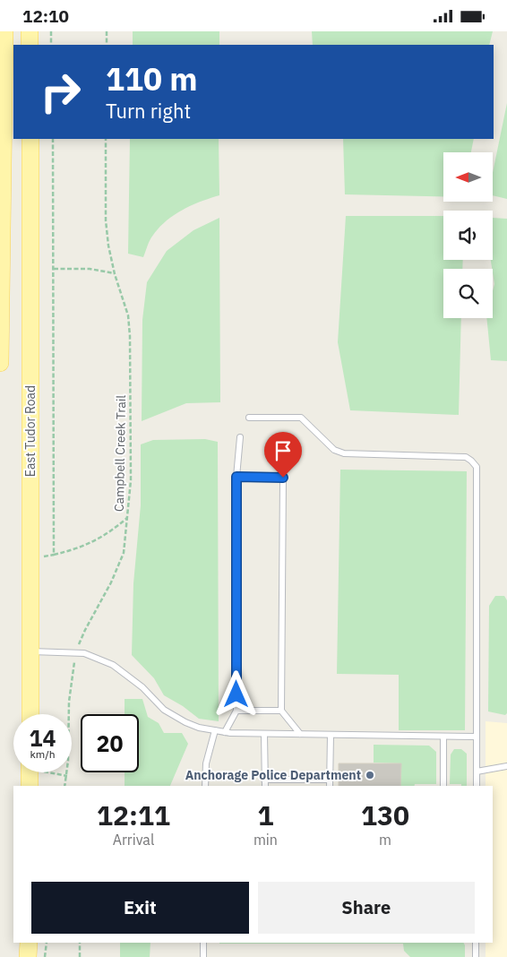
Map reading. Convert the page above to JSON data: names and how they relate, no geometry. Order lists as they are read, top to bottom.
{
  "streets": {
    "main road": ["East Tudor Road"],
    "path": ["Campbell Creek Trail"]
  },
  "places": ["Anchorage Police Department"],
  "north": "left",
  "page": {
    "status": "12:10",
    "turn": ["110 m", "Turn right"],
    "speed": "14 km/h",
    "limit": "20",
    "eta": [
      "12:11",
      "Arrival",
      "1",
      "min",
      "130",
      "m"
    ],
    "buttons": ["Exit", "Share"]
  }
}
